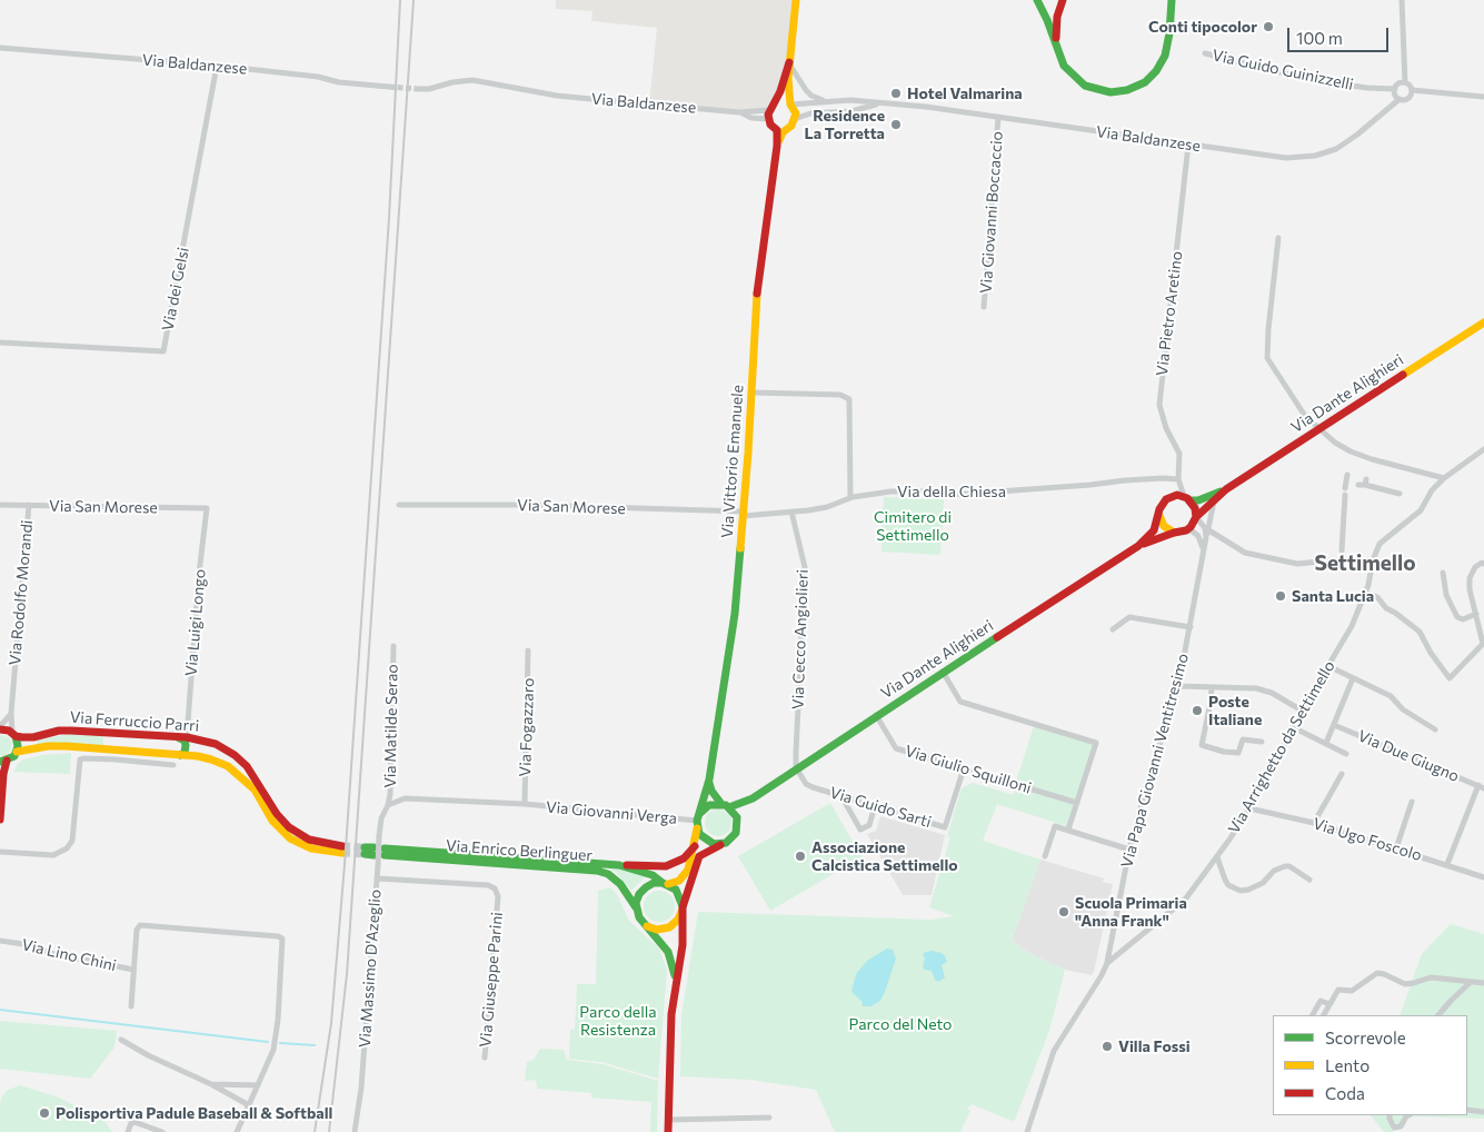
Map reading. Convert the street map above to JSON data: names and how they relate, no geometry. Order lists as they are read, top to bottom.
{
  "streets": {
    "main road": [
      "Via Dante Alighieri",
      "Via Vittorio Emanuele",
      "Via Ferruccio Parri",
      "Via Enrico Berlinguer"
    ],
    "street": [
      "Via Baldanzese",
      "Via Guido Guinizzelli",
      "Via Giovanni Boccaccio",
      "Via dei Gelsi",
      "Via Pietro Aretino",
      "Via della Chiesa",
      "Via San Morese",
      "Via Rodolfo Morandi",
      "Via Luigi Longo",
      "Via Cecco Angiolieri",
      "Via Matilde Serao",
      "Via Fogazzaro",
      "Via Arrighetto da Settimello",
      "Via Due Giugno",
      "Via Papa Giovanni Ventitresimo",
      "Via Giulio Squilloni",
      "Via Guido Sarti",
      "Via Giovanni Verga",
      "Via Ugo Foscolo",
      "Via Lino Chini",
      "Via Massimo D'Azeglio",
      "Via Giuseppe Parini"
    ]
  },
  "crossings": [
    ["Via Baldanzese", "Via Guido Guinizzelli"],
    ["Via Baldanzese", "Via Giovanni Boccaccio"],
    ["Via Baldanzese", "Via dei Gelsi"],
    ["Via Baldanzese", "Via Pietro Aretino"],
    ["Via Baldanzese", "Via Vittorio Emanuele"],
    ["Via Pietro Aretino", "Via della Chiesa"],
    ["Via Dante Alighieri", "Via Vittorio Emanuele"],
    ["Via Dante Alighieri", "Via Cecco Angiolieri"],
    ["Via Dante Alighieri", "Via Papa Giovanni Ventitresimo"],
    ["Via Dante Alighieri", "Via Giulio Squilloni"],
    ["Via Dante Alighieri", "Via Guido Sarti"],
    ["Via Dante Alighieri", "Via Giovanni Verga"],
    ["Via Vittorio Emanuele", "Via della Chiesa"],
    ["Via Vittorio Emanuele", "Via San Morese"],
    ["Via Vittorio Emanuele", "Via Giovanni Verga"],
    ["Via Vittorio Emanuele", "Via Enrico Berlinguer"],
    ["Via della Chiesa", "Via San Morese"],
    ["Via della Chiesa", "Via Cecco Angiolieri"],
    ["Via San Morese", "Via Rodolfo Morandi"],
    ["Via San Morese", "Via Luigi Longo"],
    ["Via Rodolfo Morandi", "Via Ferruccio Parri"],
    ["Via Luigi Longo", "Via Ferruccio Parri"],
    ["Via Cecco Angiolieri", "Via Guido Sarti"],
    ["Via Matilde Serao", "Via Giovanni Verga"],
    ["Via Matilde Serao", "Via Massimo D'Azeglio"],
    ["Via Fogazzaro", "Via Giovanni Verga"],
    ["Via Arrighetto da Settimello", "Via Papa Giovanni Ventitresimo"],
    ["Via Arrighetto da Settimello", "Via Ugo Foscolo"],
    ["Via Giulio Squilloni", "Via Guido Sarti"],
    ["Via Giovanni Verga", "Via Massimo D'Azeglio"],
    ["Via Massimo D'Azeglio", "Via Giuseppe Parini"]
  ],
  "districts": ["Settimello"],
  "parks": ["Cimitero di Settimello", "Parco della Resistenza", "Parco del Neto"],
  "places": [
    "Conti tipocolor",
    "Hotel Valmarina",
    "Residence La Torretta",
    "Santa Lucia",
    "Poste Italiane",
    "Associazione Calcistica Settimello",
    "Scuola Primaria \"Anna Frank\"",
    "Villa Fossi",
    "Polisportiva Padule Baseball & Softball"
  ],
  "legend": ["Scorrevole", "Lento", "Coda"],
  "scale_bar": "100 m"
}
